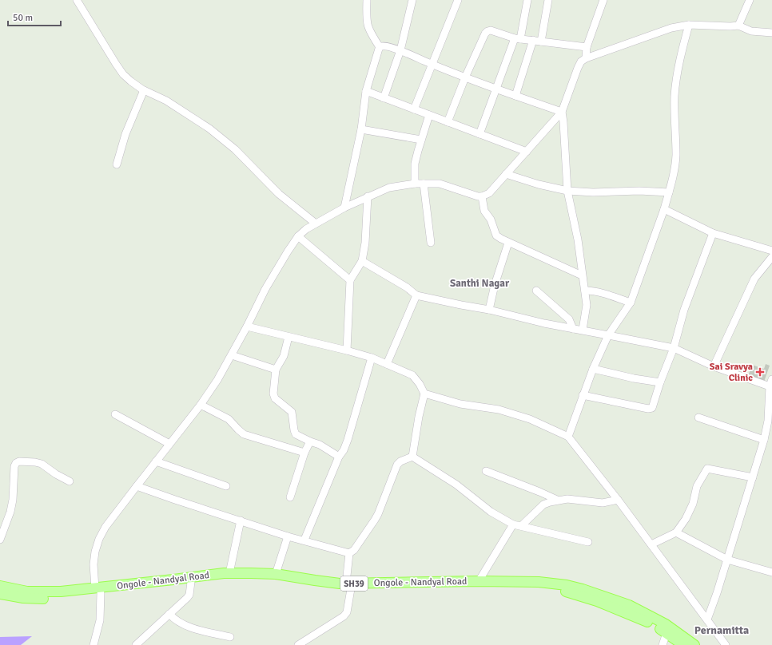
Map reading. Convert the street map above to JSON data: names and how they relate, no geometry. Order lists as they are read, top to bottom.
{
  "streets": {
    "main road": ["Ongole - Nandyal Road", "SH39"]
  },
  "districts": ["Santhi Nagar", "Pernamitta"],
  "places": {
    "health": ["Sai Sravya Clinic"]
  },
  "scale_bar": "50 m"
}
